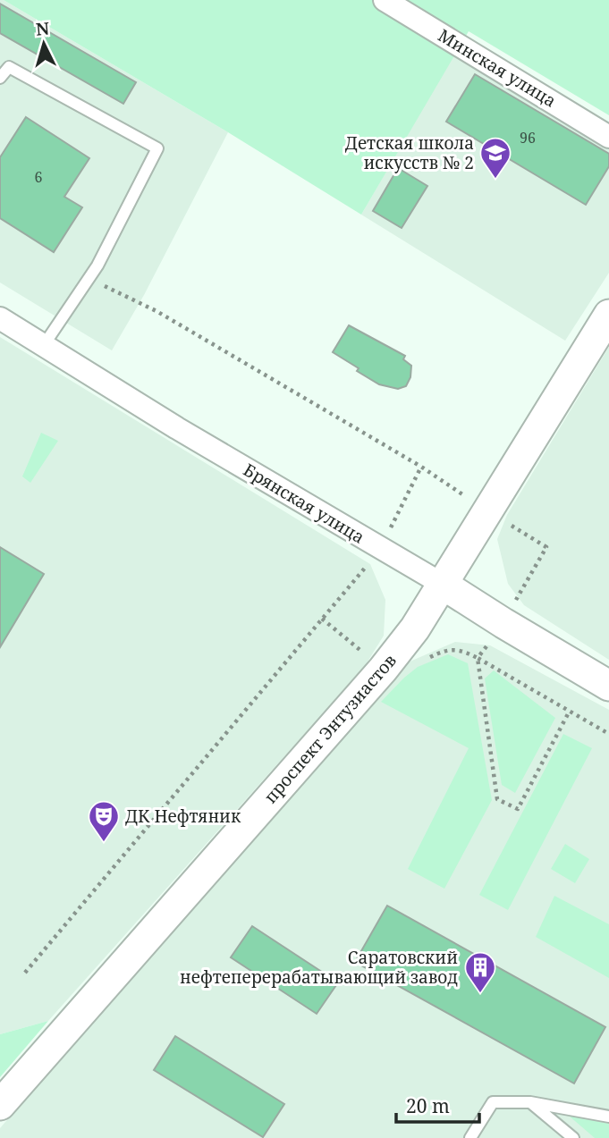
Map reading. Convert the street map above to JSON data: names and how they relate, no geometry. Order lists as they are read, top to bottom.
{
  "streets": {
    "street": ["Минская улица", "Брянская улица", "проспект Энтузиастов"]
  },
  "crossings": [
    ["Брянская улица", "проспект Энтузиастов"]
  ],
  "places": {
    "school or university": ["Детская школа искусств № 2"],
    "theatre": ["ДК Нефтяник"],
    "building": ["Саратовский нефтеперерабатывающий завод"]
  },
  "house_numbers": ["96", "6"],
  "scale_bar": "20 m",
  "north": "top"
}
